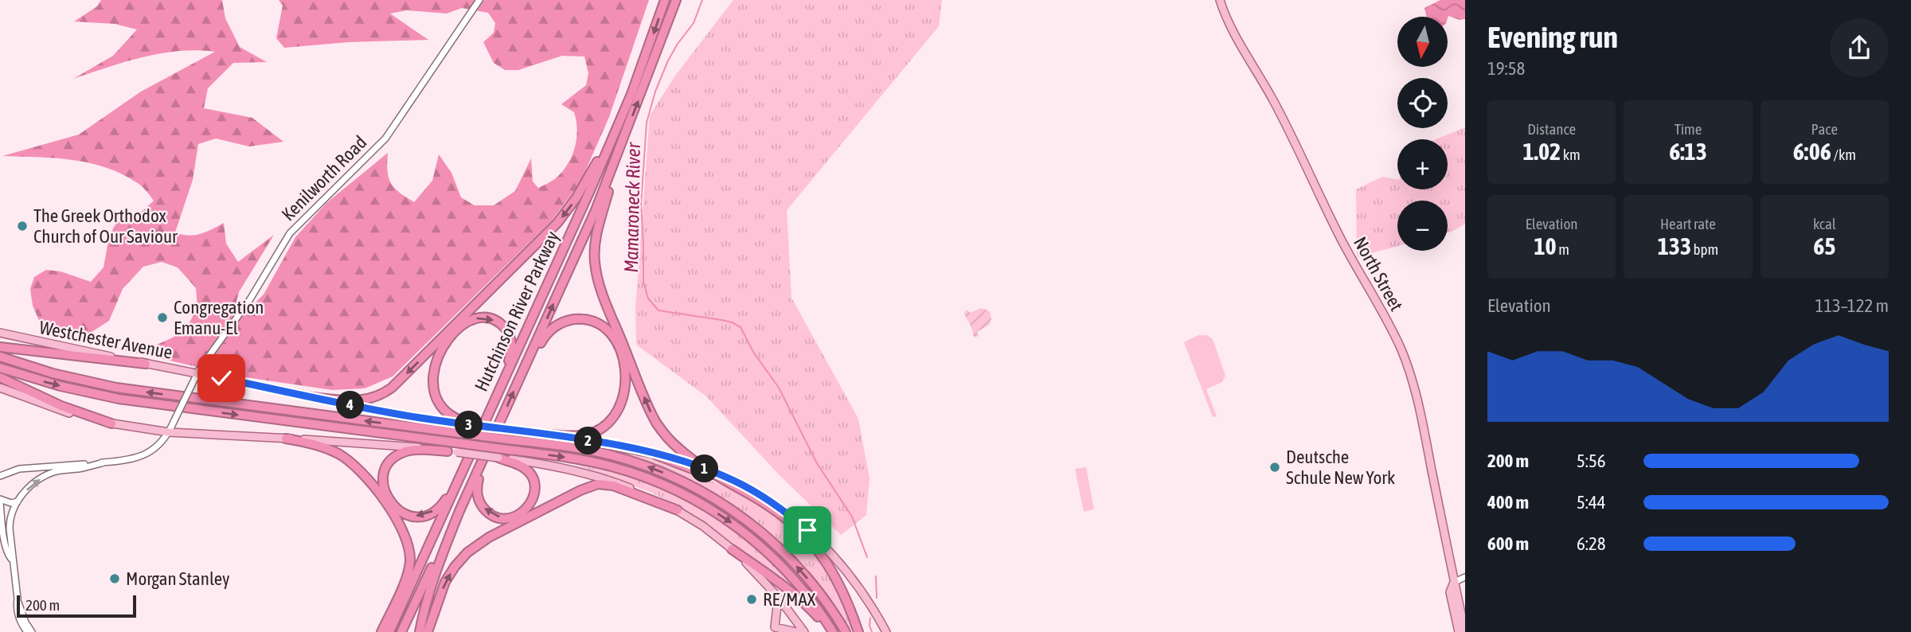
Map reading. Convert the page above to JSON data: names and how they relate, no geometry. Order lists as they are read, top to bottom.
{
  "streets": {
    "highway": ["Hutchinson River Parkway"],
    "main road": ["North Street", "Westchester Avenue"],
    "street": ["Kenilworth Road"]
  },
  "crossings": [
    ["Kenilworth Road", "Westchester Avenue"]
  ],
  "water": ["Mamaroneck River"],
  "places": [
    "The Greek Orthodox Church of Our Saviour",
    "Congregation Emanu-El",
    "Deutsche Schule New York",
    "Morgan Stanley",
    "RE/MAX"
  ],
  "scale_bar": "200 m",
  "north": "bottom",
  "page": {
    "heading": ["Evening run", "19:58"],
    "map_buttons": ["+", "−"],
    "stats": [
      ["Distance", "1.02 km"],
      ["Time", "6:13"],
      ["Pace", "6:06 /km"],
      ["Elevation", "10 m"],
      ["Heart rate", "133 bpm"],
      ["kcal", "65"]
    ],
    "chart": ["Elevation", "113–122 m"],
    "pins": [
      "4",
      "3",
      "2",
      "1"
    ],
    "list": [
      {
        "name": "200 m",
        "note": "5:56"
      },
      {
        "name": "400 m",
        "note": "5:44"
      },
      {
        "name": "600 m",
        "note": "6:28"
      }
    ],
    "scale": "200 m"
  }
}
